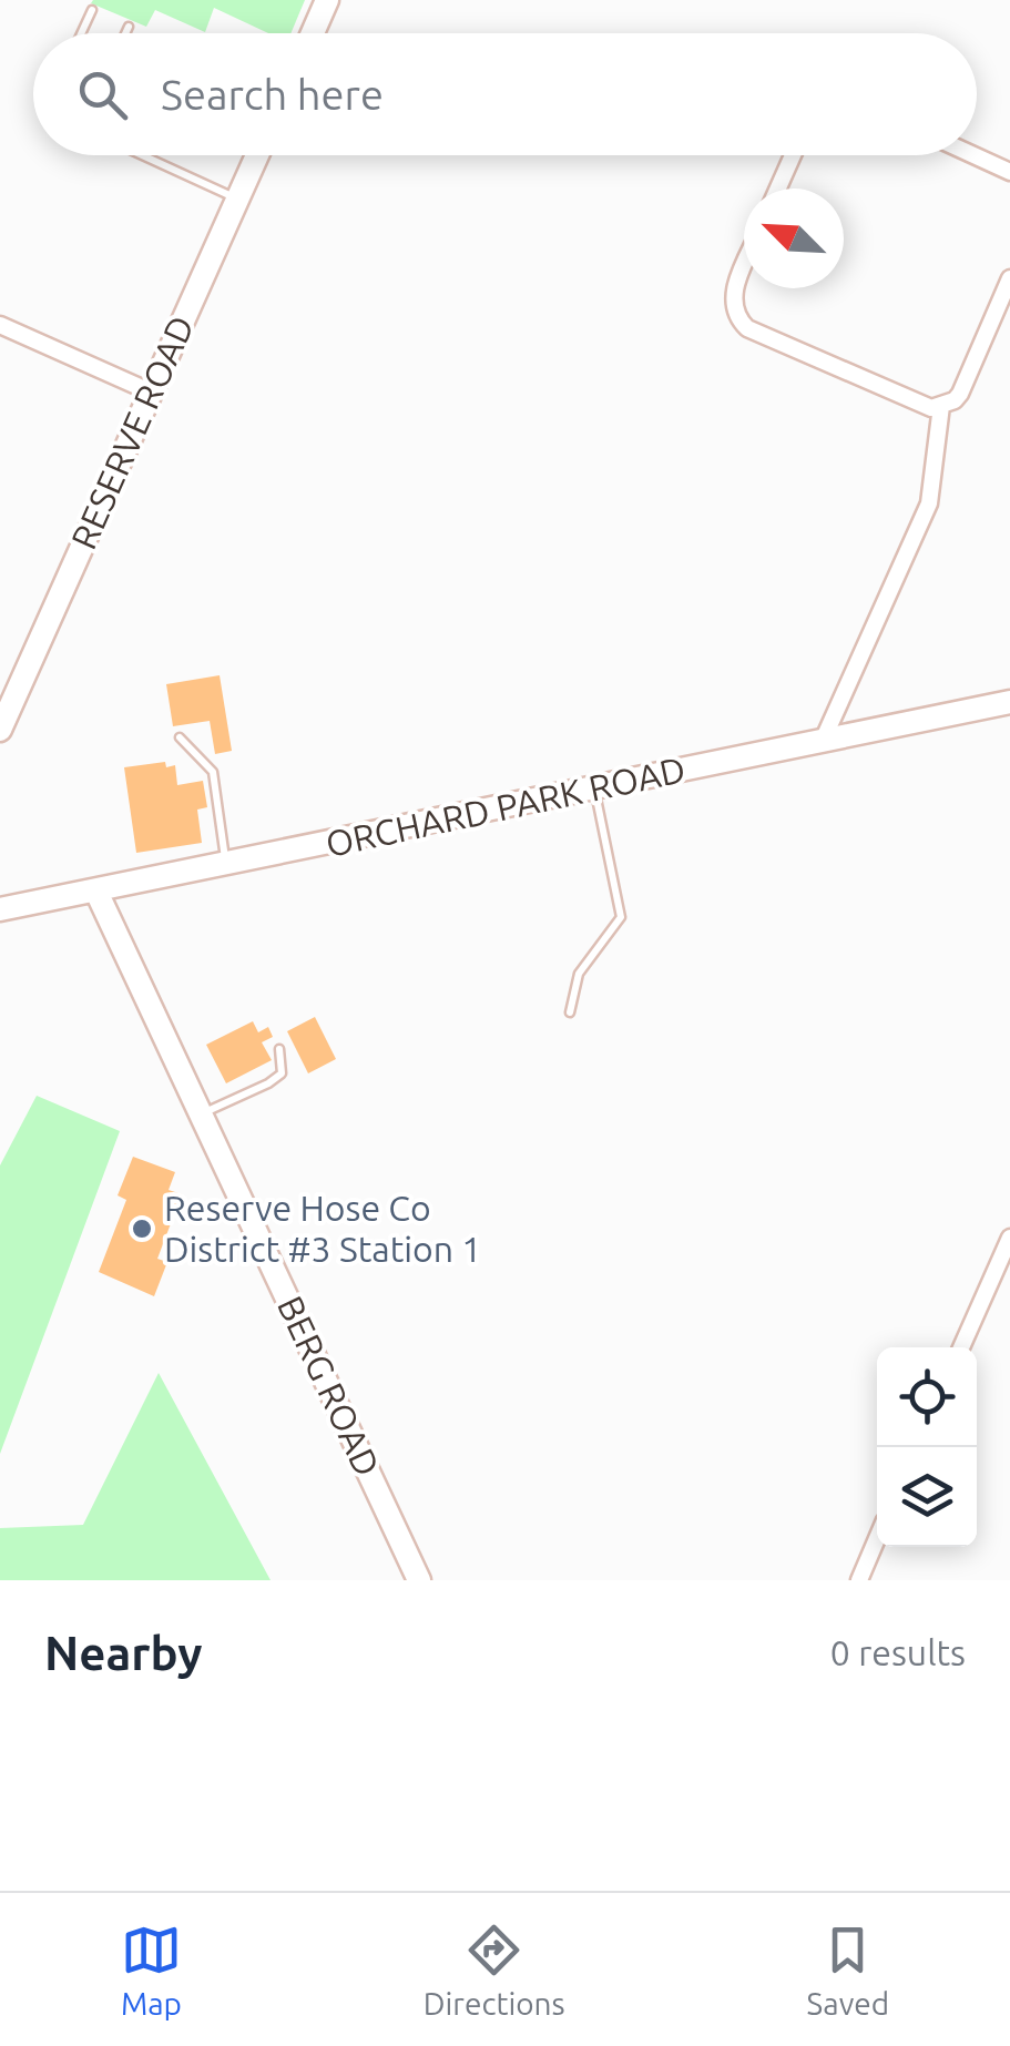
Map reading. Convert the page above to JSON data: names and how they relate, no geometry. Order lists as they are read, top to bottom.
{
  "streets": {
    "street": ["RESERVE ROAD", "ORCHARD PARK ROAD", "BERG ROAD"]
  },
  "crossings": [
    ["ORCHARD PARK ROAD", "BERG ROAD"]
  ],
  "places": ["Reserve Hose Co District #3 Station 1"],
  "north": "top left",
  "page": {
    "search": "Search here",
    "heading": ["Nearby", "0 results"],
    "nav": ["Map", "Directions", "Saved"]
  }
}
